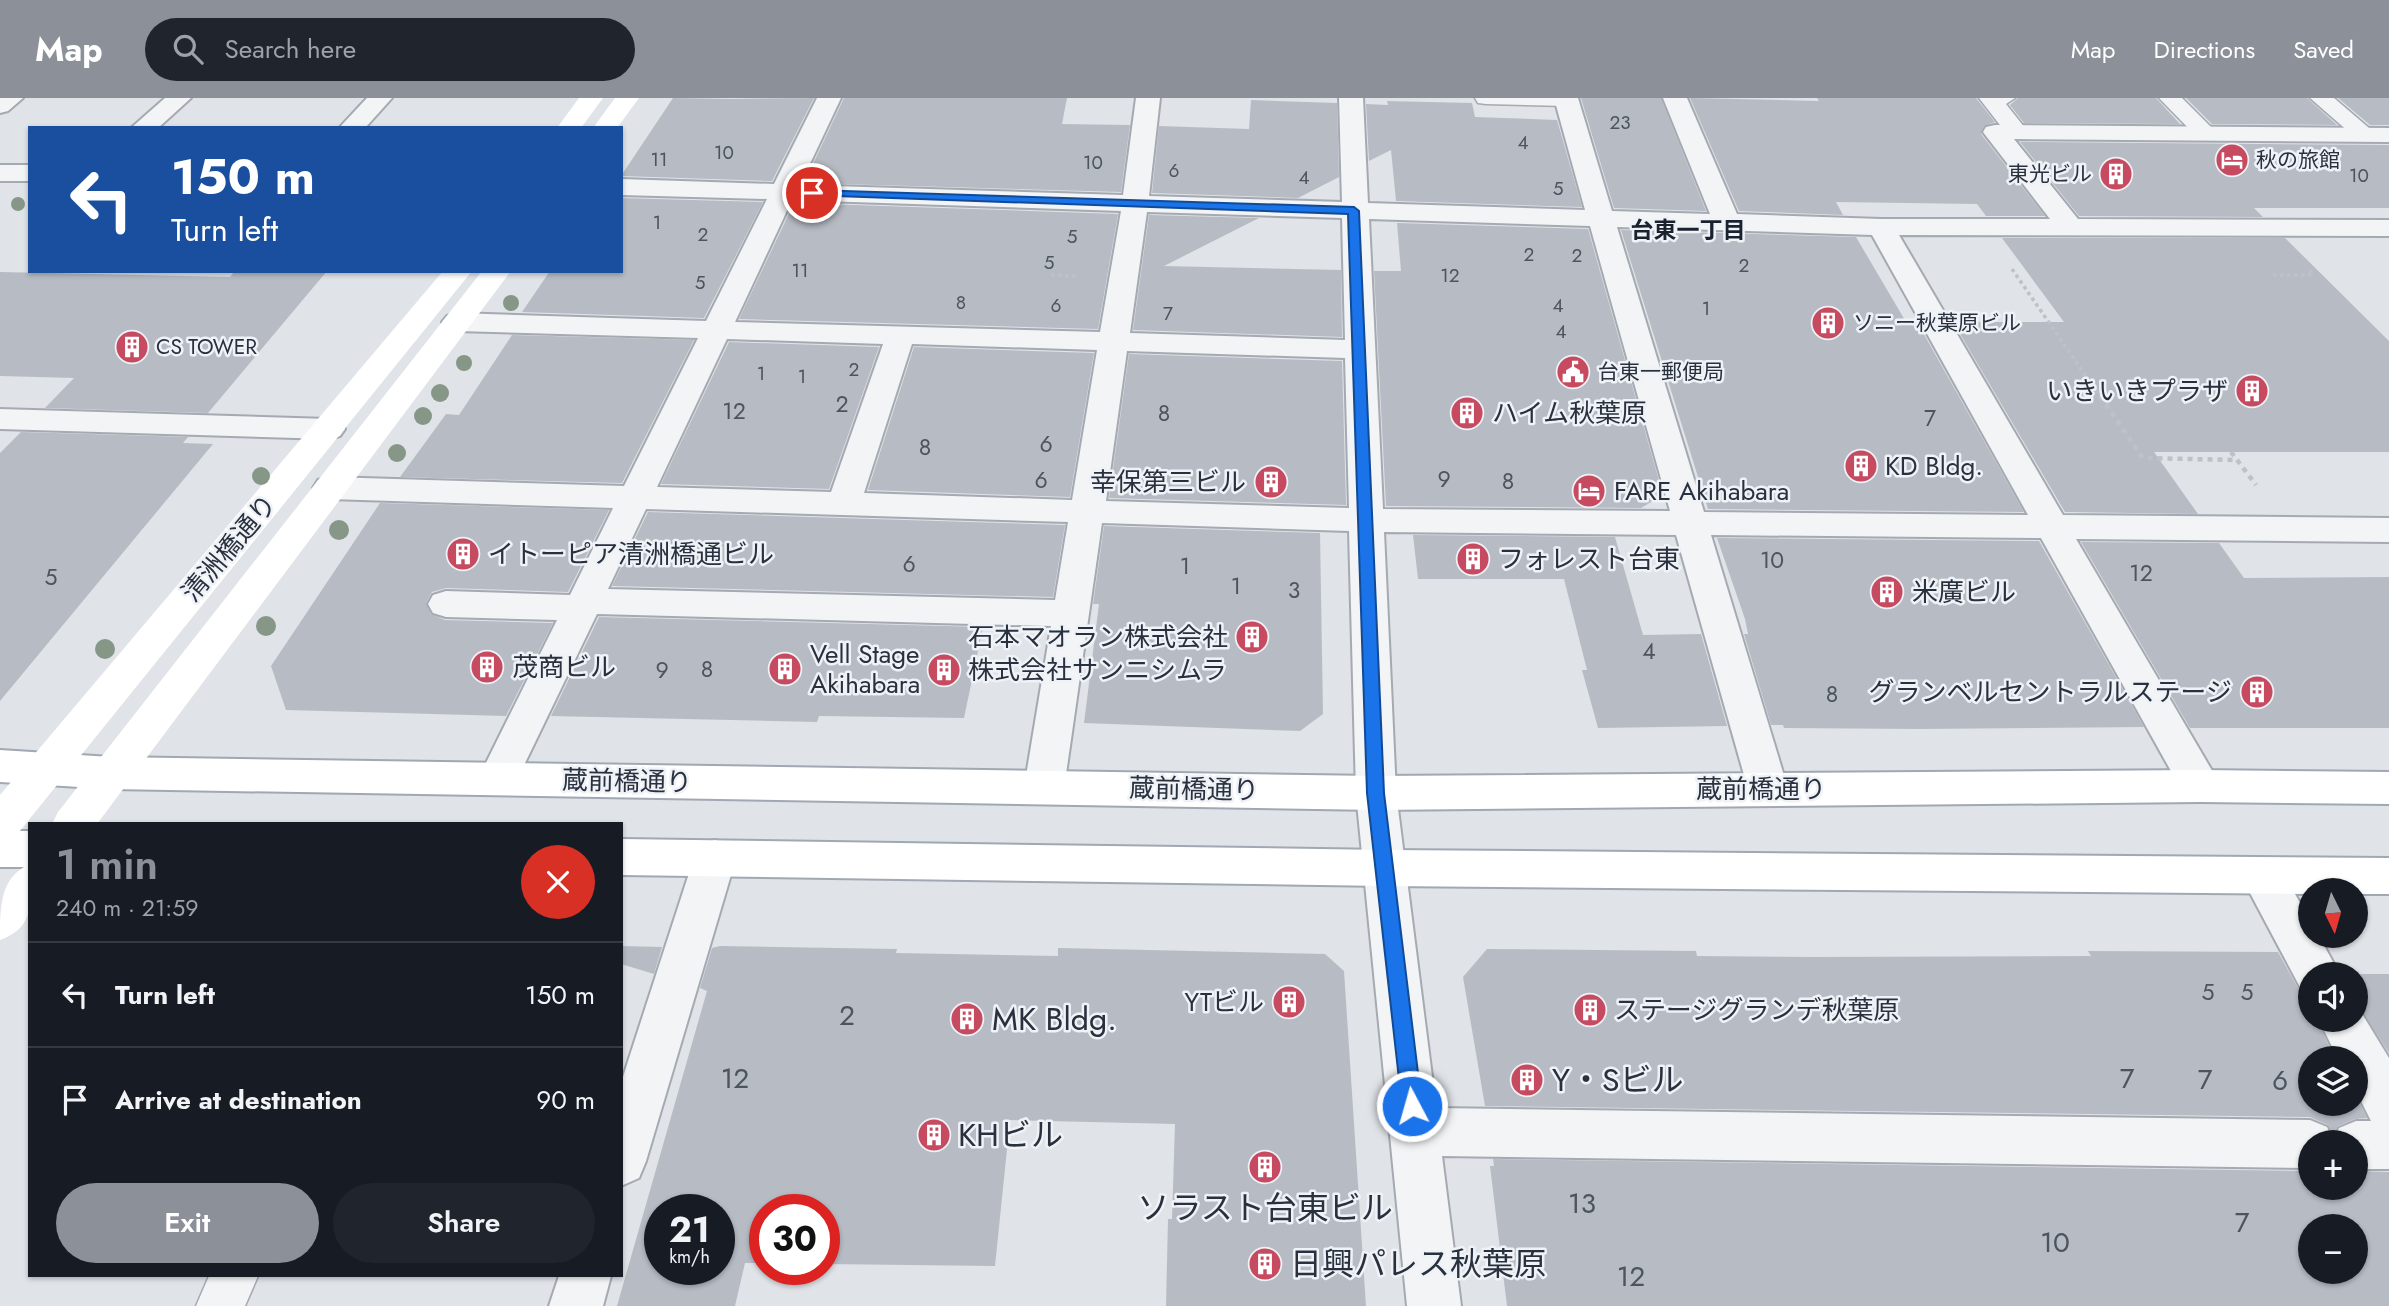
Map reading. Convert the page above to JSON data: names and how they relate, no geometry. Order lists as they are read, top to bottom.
{
  "streets": {
    "main road": ["清洲橋通り", "蔵前橋通り"]
  },
  "crossings": [
    ["清洲橋通り", "蔵前橋通り"]
  ],
  "districts": ["台東一丁目"],
  "places": {
    "hotel": ["秋の旅館", "FARE Akihabara"],
    "building": [
      "東光ビル",
      "ソニー秋葉原ビル",
      "CS TOWER",
      "いきいきプラザ",
      "ハイム秋葉原",
      "KD Bldg.",
      "幸保第三ビル",
      "イトーピア清洲橋通ビル",
      "フォレスト台東",
      "米廣ビル",
      "石本マオラン株式会社",
      "茂商ビル",
      "Vell Stage Akihabara",
      "株式会社サンニシムラ",
      "グランベルセントラルステージ",
      "YTビル",
      "ステージグランデ秋葉原",
      "MK Bldg.",
      "Y・Sビル",
      "KHビル",
      "ソラスト台東ビル",
      "日興パレス秋葉原"
    ],
    "public building": ["台東一郵便局"]
  },
  "house_numbers": [
    "23",
    "4",
    "10",
    "11",
    "10",
    "6",
    "10",
    "4",
    "5",
    "1",
    "2",
    "5",
    "2",
    "2",
    "5",
    "2",
    "11",
    "12",
    "5",
    "8",
    "6",
    "4",
    "1",
    "7",
    "4",
    "2",
    "1",
    "1",
    "2",
    "12",
    "8",
    "7",
    "6",
    "8",
    "9",
    "6",
    "8",
    "10",
    "6",
    "1",
    "12",
    "5",
    "1",
    "3",
    "4",
    "8",
    "9",
    "8",
    "5",
    "5",
    "2",
    "12",
    "7",
    "7",
    "6",
    "13",
    "7",
    "10",
    "12"
  ],
  "north": "bottom",
  "page": {
    "header": "Map",
    "search": "Search here",
    "nav": ["Map", "Directions", "Saved"],
    "turn": ["150 m", "Turn left"],
    "heading": ["1 min", "240 m · 21:59"],
    "map_buttons": ["+", "−"],
    "list": [
      {
        "name": "Turn left",
        "value": "150 m"
      },
      {
        "name": "Arrive at destination",
        "value": "90 m"
      }
    ],
    "buttons": ["Exit", "Share"],
    "speed": "21 km/h",
    "limit": "30"
  }
}
